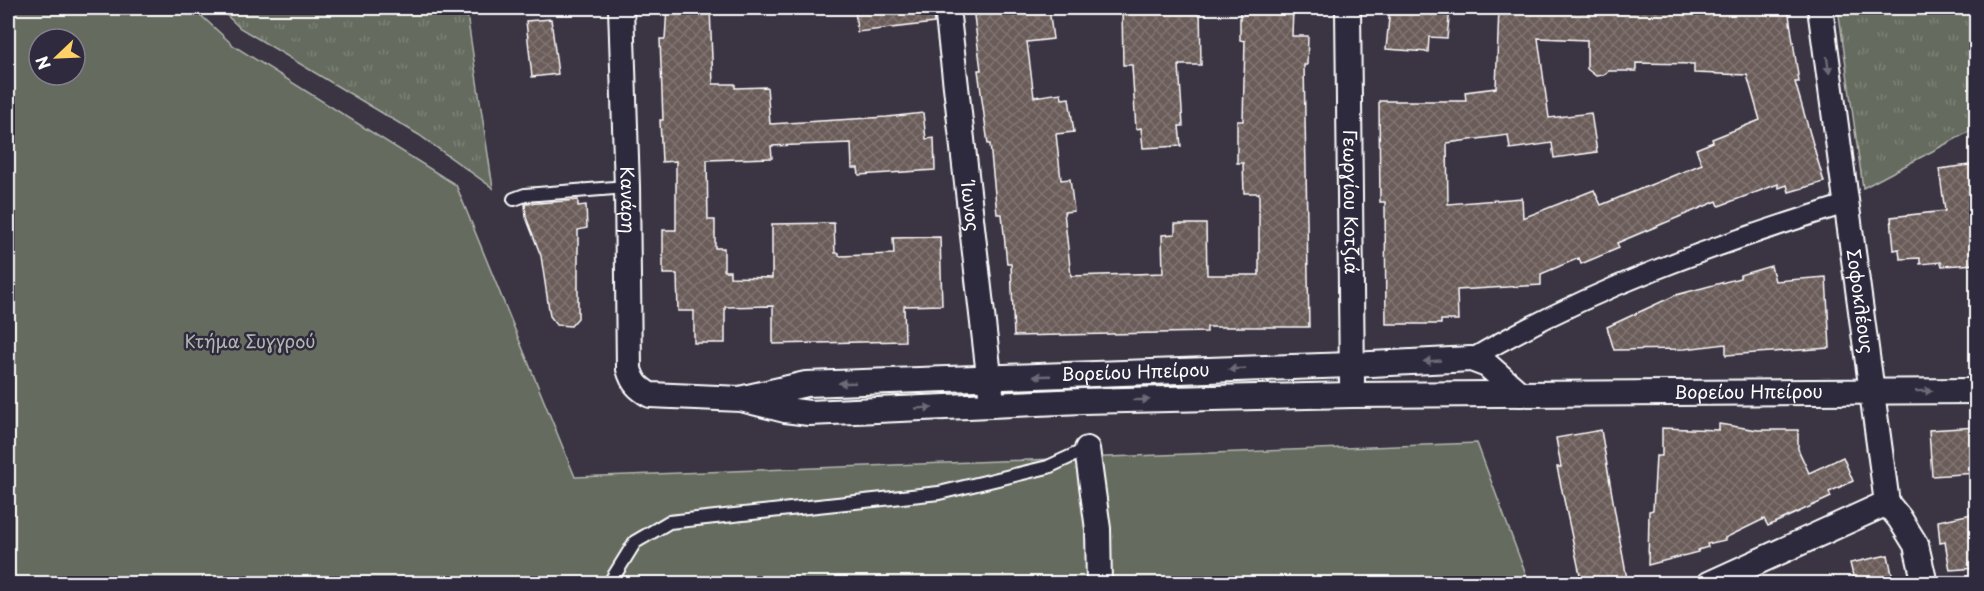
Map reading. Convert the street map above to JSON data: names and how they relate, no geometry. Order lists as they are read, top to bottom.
{
  "streets": {
    "street": [
      "Κανάρη",
      "Γεωργίου Κοτζιά",
      "Ίωνος",
      "Σοφοκλέους",
      "Βορείου Ηπείρου"
    ]
  },
  "crossings": [
    ["Κανάρη", "Βορείου Ηπείρου"],
    ["Γεωργίου Κοτζιά", "Βορείου Ηπείρου"],
    ["Ίωνος", "Βορείου Ηπείρου"],
    ["Σοφοκλέους", "Βορείου Ηπείρου"]
  ],
  "parks": ["Κτήμα Συγγρού"],
  "north": "bottom left"
}
